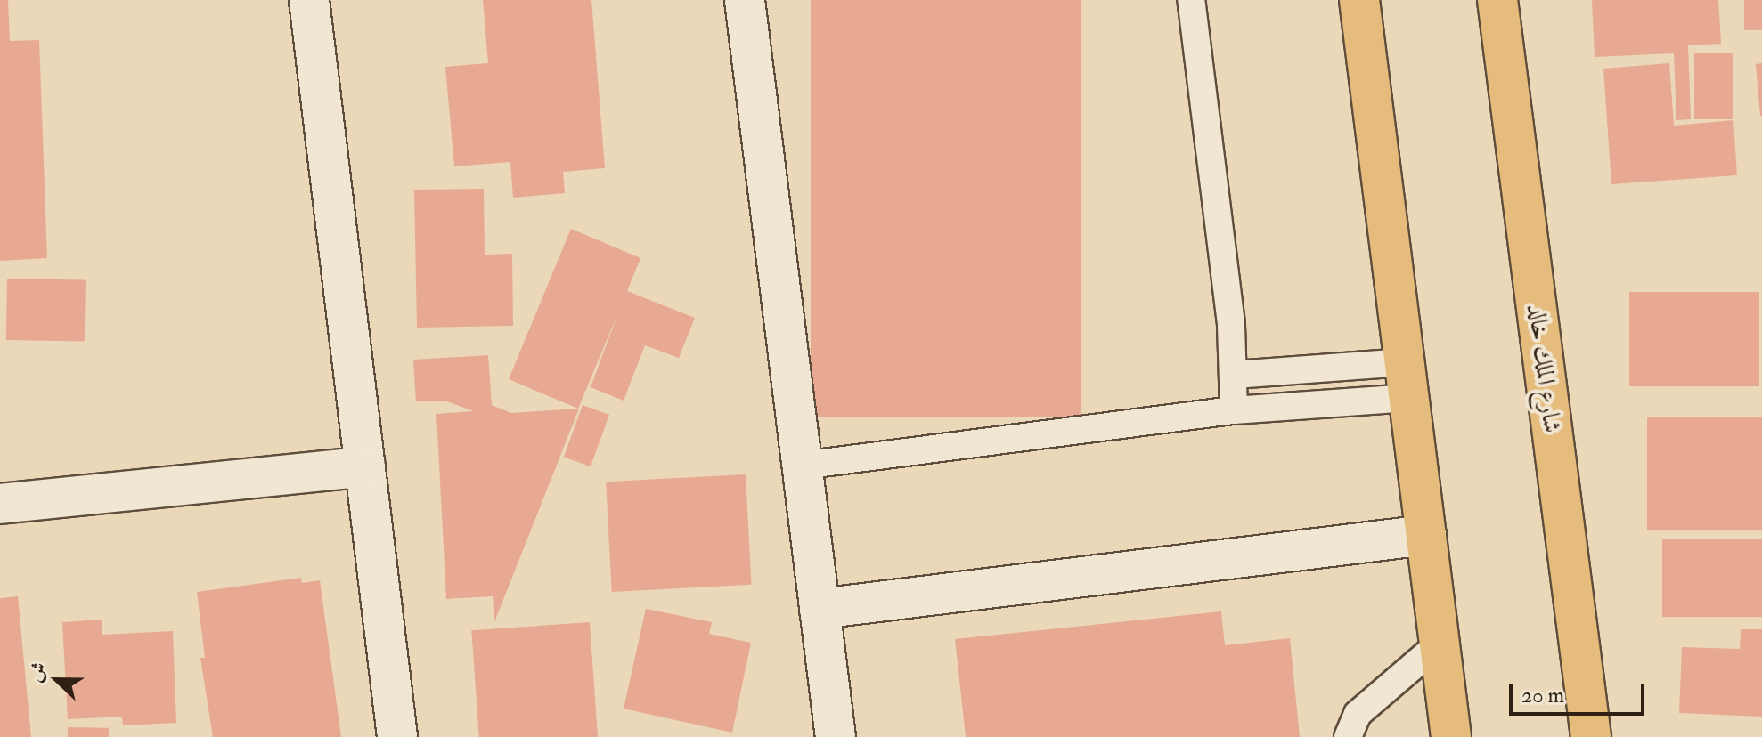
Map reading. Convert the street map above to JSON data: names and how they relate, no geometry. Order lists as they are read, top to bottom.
{
  "streets": {
    "main road": ["شارع الملك خالد"]
  },
  "scale_bar": "20 m",
  "north": "left"
}
